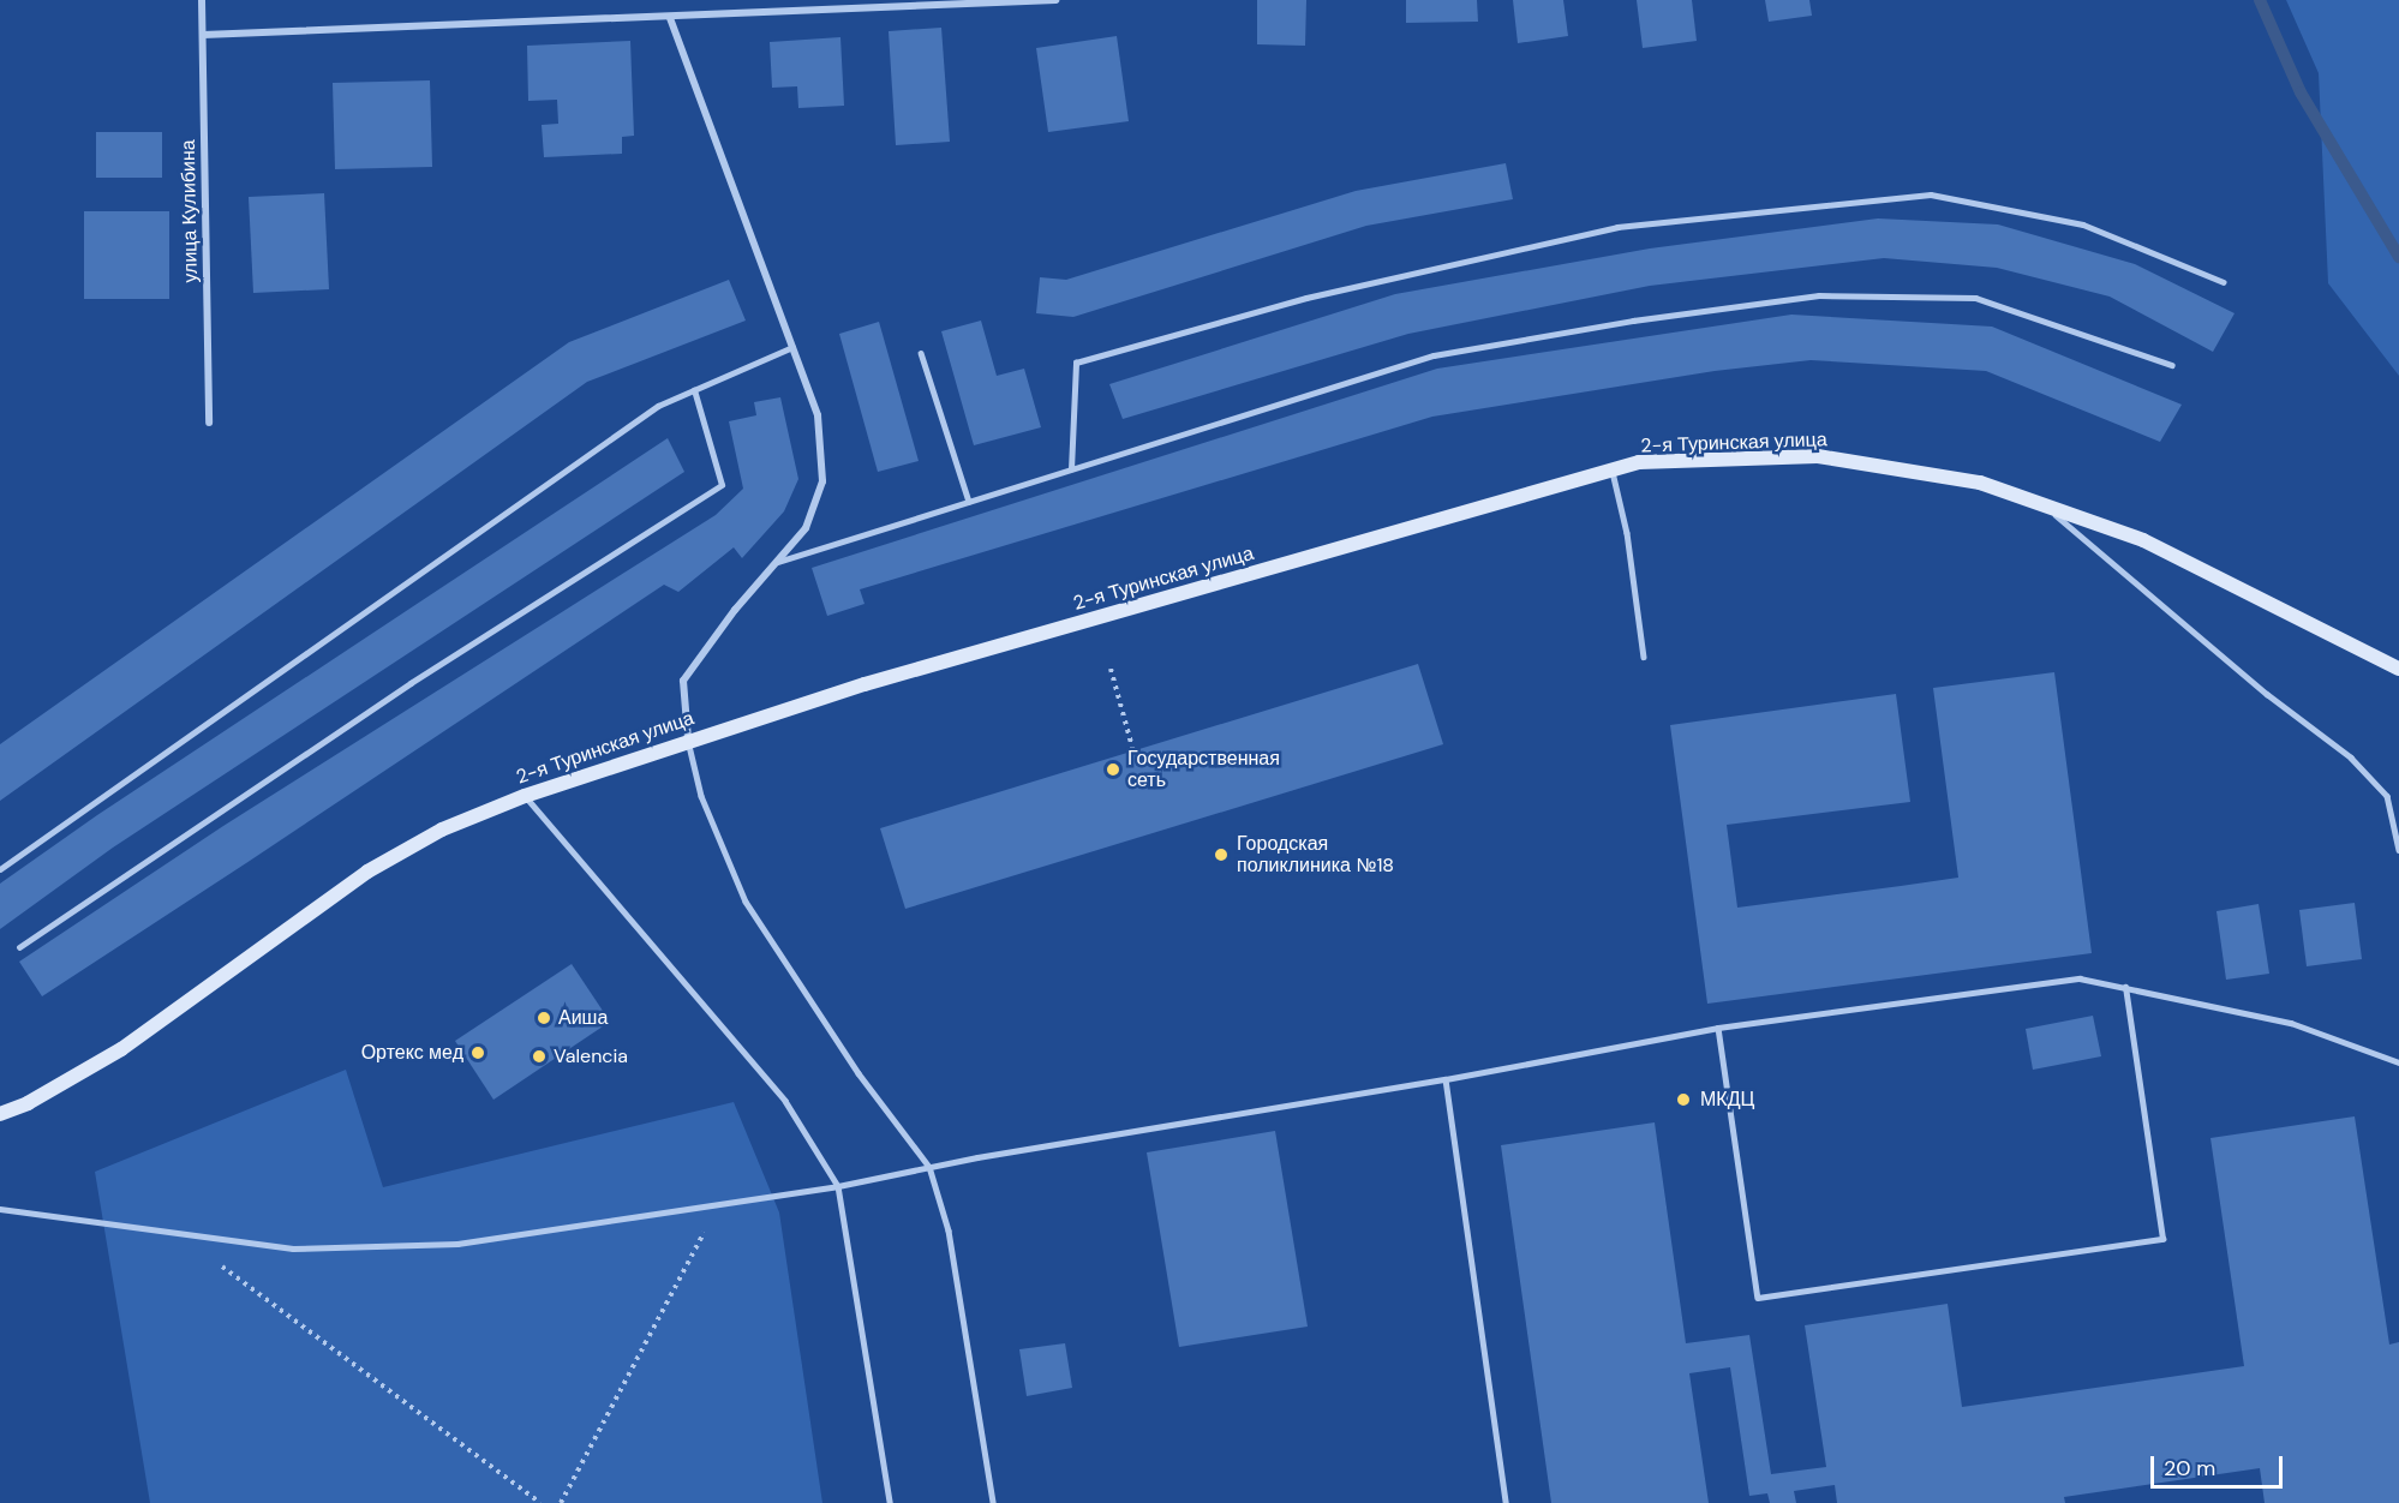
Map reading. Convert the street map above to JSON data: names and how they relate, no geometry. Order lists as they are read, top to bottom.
{
  "streets": {
    "street": ["улица Кулибина", "2-я Туринская улица"]
  },
  "places": [
    "Государственная сеть",
    "Городская поликлиника №18",
    "Аиша",
    "Ортекс мед",
    "Valencia",
    "МКДЦ"
  ],
  "scale_bar": "20 m"
}
